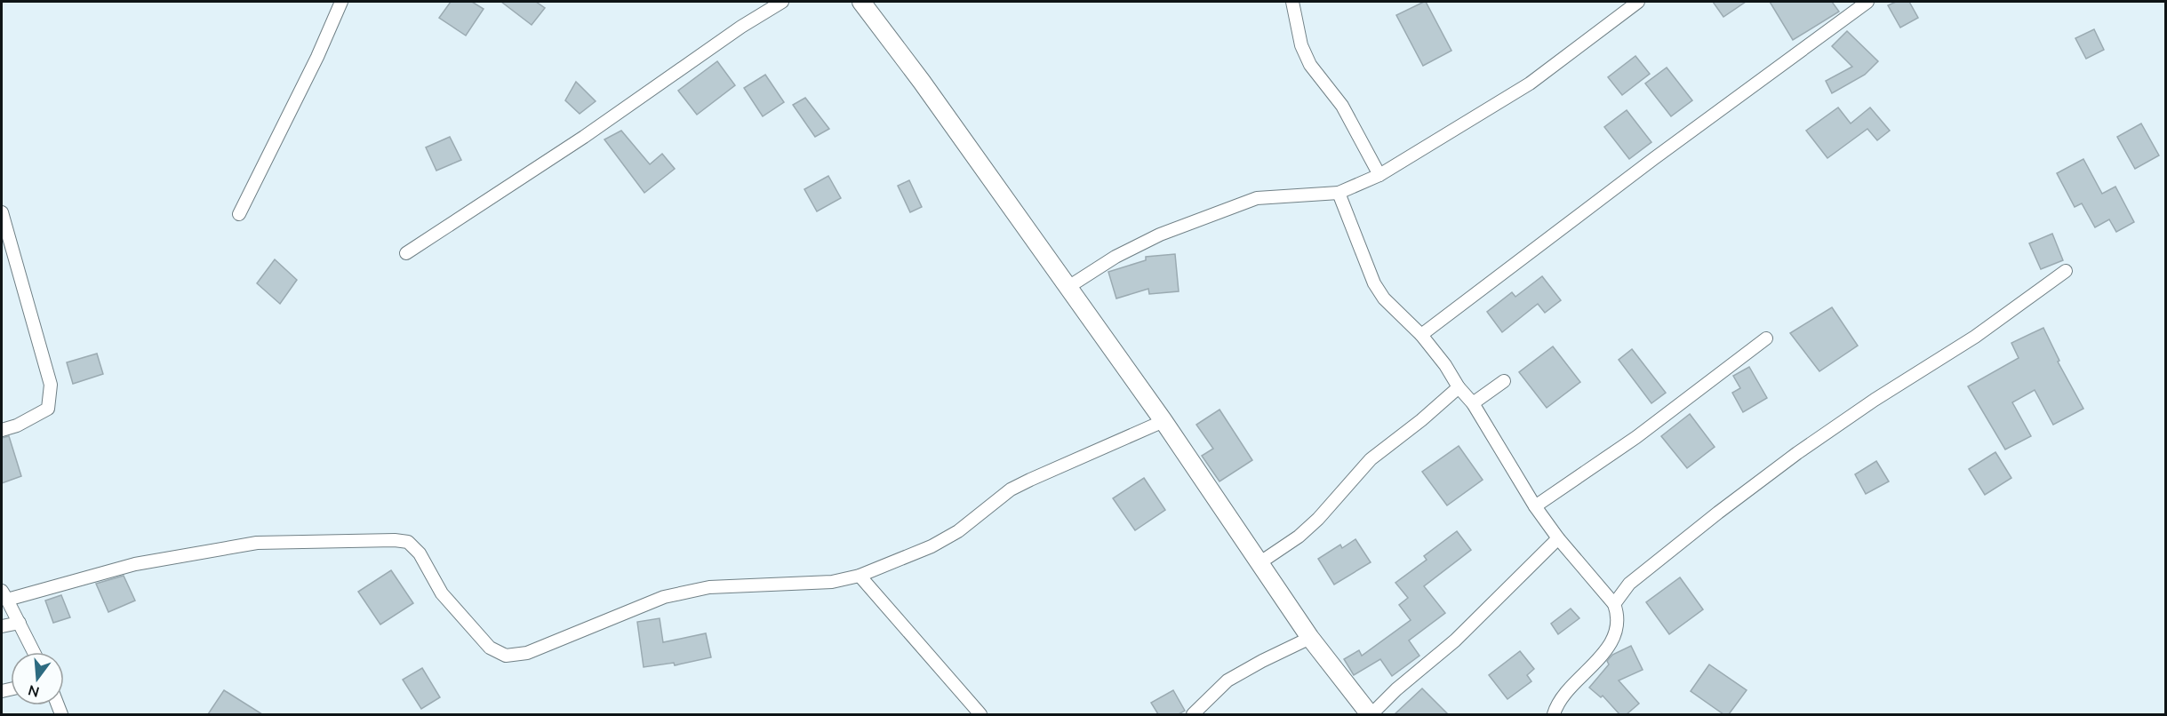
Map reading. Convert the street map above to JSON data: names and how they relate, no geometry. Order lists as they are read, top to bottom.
{
  "north": "bottom"
}
